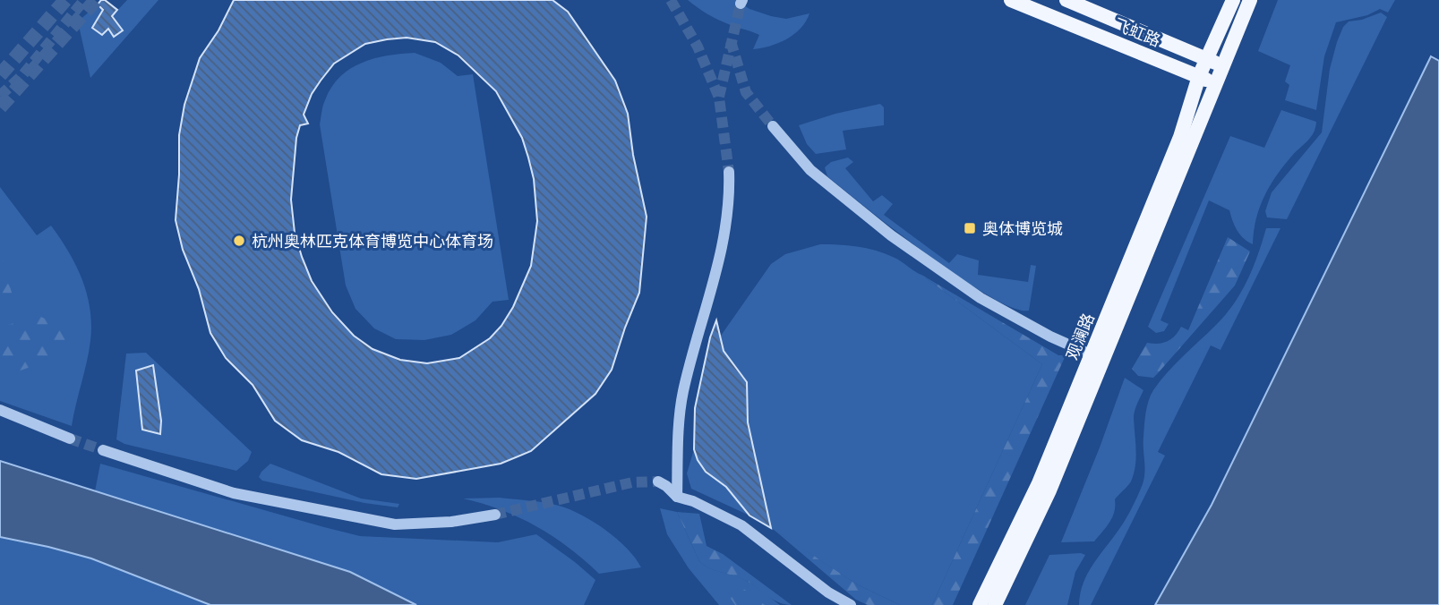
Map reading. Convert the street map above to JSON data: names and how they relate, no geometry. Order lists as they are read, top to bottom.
{
  "streets": {
    "main road": ["飞虹路", "观澜路"]
  },
  "crossings": [
    ["飞虹路", "观澜路"]
  ],
  "places": {
    "transit": ["奥体博览城"],
    "other": ["杭州奥林匹克体育博览中心体育场"]
  }
}
